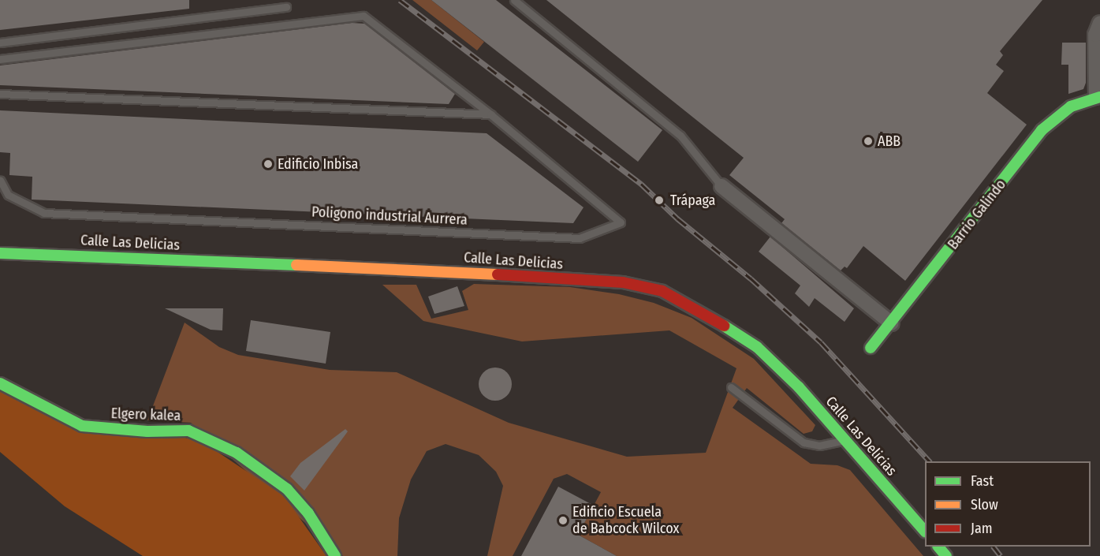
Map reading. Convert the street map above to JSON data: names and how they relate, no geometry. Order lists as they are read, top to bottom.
{
  "streets": {
    "street": ["Barrio Galindo", "Calle Las Delicias", "Elgero kalea"],
    "lane": ["Poligono industrial Aurrera"]
  },
  "places": [
    "ABB",
    "Edificio Inbisa",
    "Trápaga",
    "Edificio Escuela de Babcock Wilcox"
  ],
  "legend": ["Fast", "Slow", "Jam"]
}
